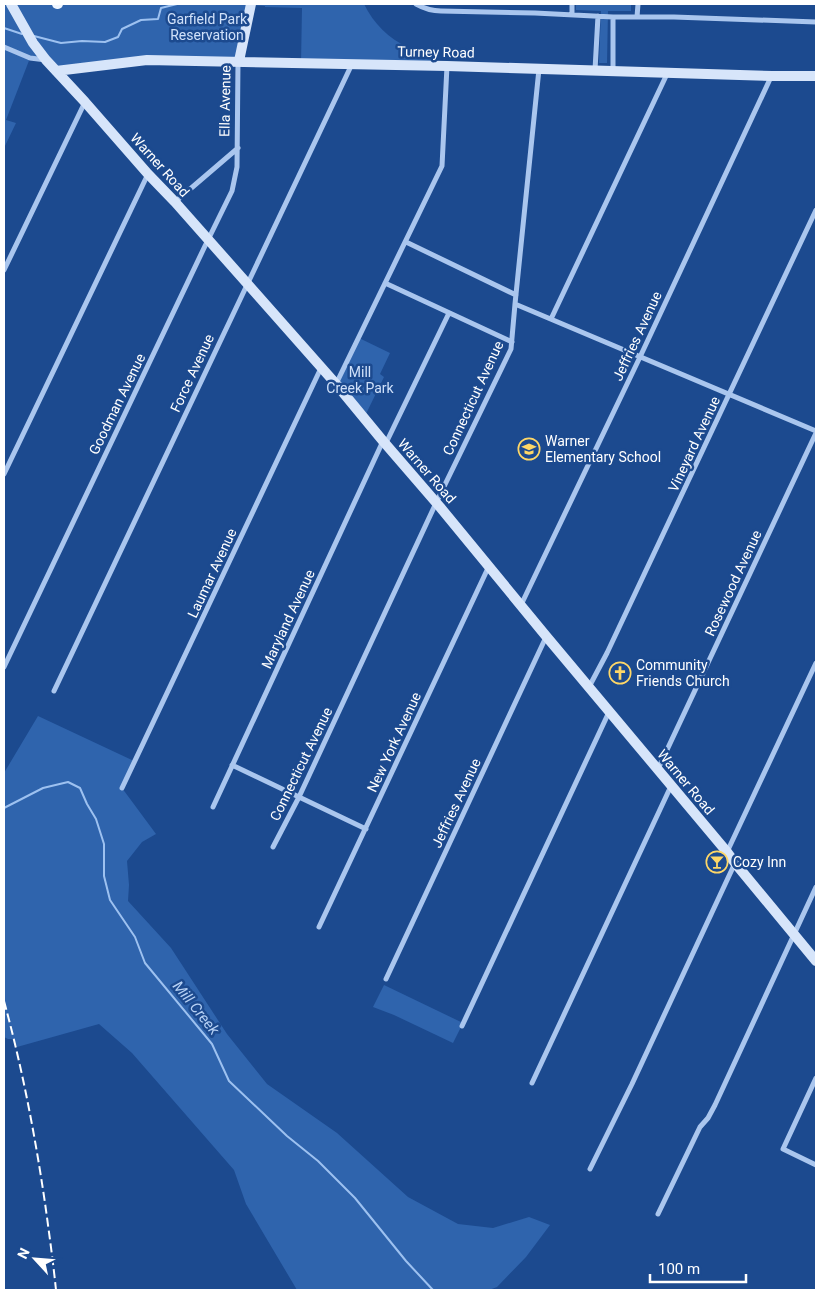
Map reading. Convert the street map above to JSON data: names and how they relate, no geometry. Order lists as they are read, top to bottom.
{
  "streets": {
    "main road": ["Turney Road", "Ella Avenue", "Warner Road"],
    "street": [
      "Jeffries Avenue",
      "Force Avenue",
      "Connecticut Avenue",
      "Goodman Avenue",
      "Vineyard Avenue",
      "Laumar Avenue",
      "Rosewood Avenue",
      "Maryland Avenue",
      "New York Avenue"
    ]
  },
  "crossings": [
    ["Turney Road", "Ella Avenue"],
    ["Turney Road", "Warner Road"],
    ["Turney Road", "Jeffries Avenue"],
    ["Turney Road", "Force Avenue"],
    ["Turney Road", "Connecticut Avenue"],
    ["Ella Avenue", "Warner Road"],
    ["Ella Avenue", "Goodman Avenue"],
    ["Warner Road", "Jeffries Avenue"],
    ["Warner Road", "Force Avenue"],
    ["Warner Road", "Connecticut Avenue"],
    ["Warner Road", "Goodman Avenue"],
    ["Warner Road", "Vineyard Avenue"],
    ["Warner Road", "Laumar Avenue"],
    ["Warner Road", "Rosewood Avenue"],
    ["Warner Road", "Maryland Avenue"],
    ["Warner Road", "New York Avenue"]
  ],
  "water": ["Mill Creek"],
  "parks": ["Garfield Park Reservation", "Mill Creek Park"],
  "places": {
    "school or university": ["Warner Elementary School"],
    "church": ["Community Friends Church"],
    "bar": ["Cozy Inn"]
  },
  "scale_bar": "100 m",
  "north": "top left"
}
